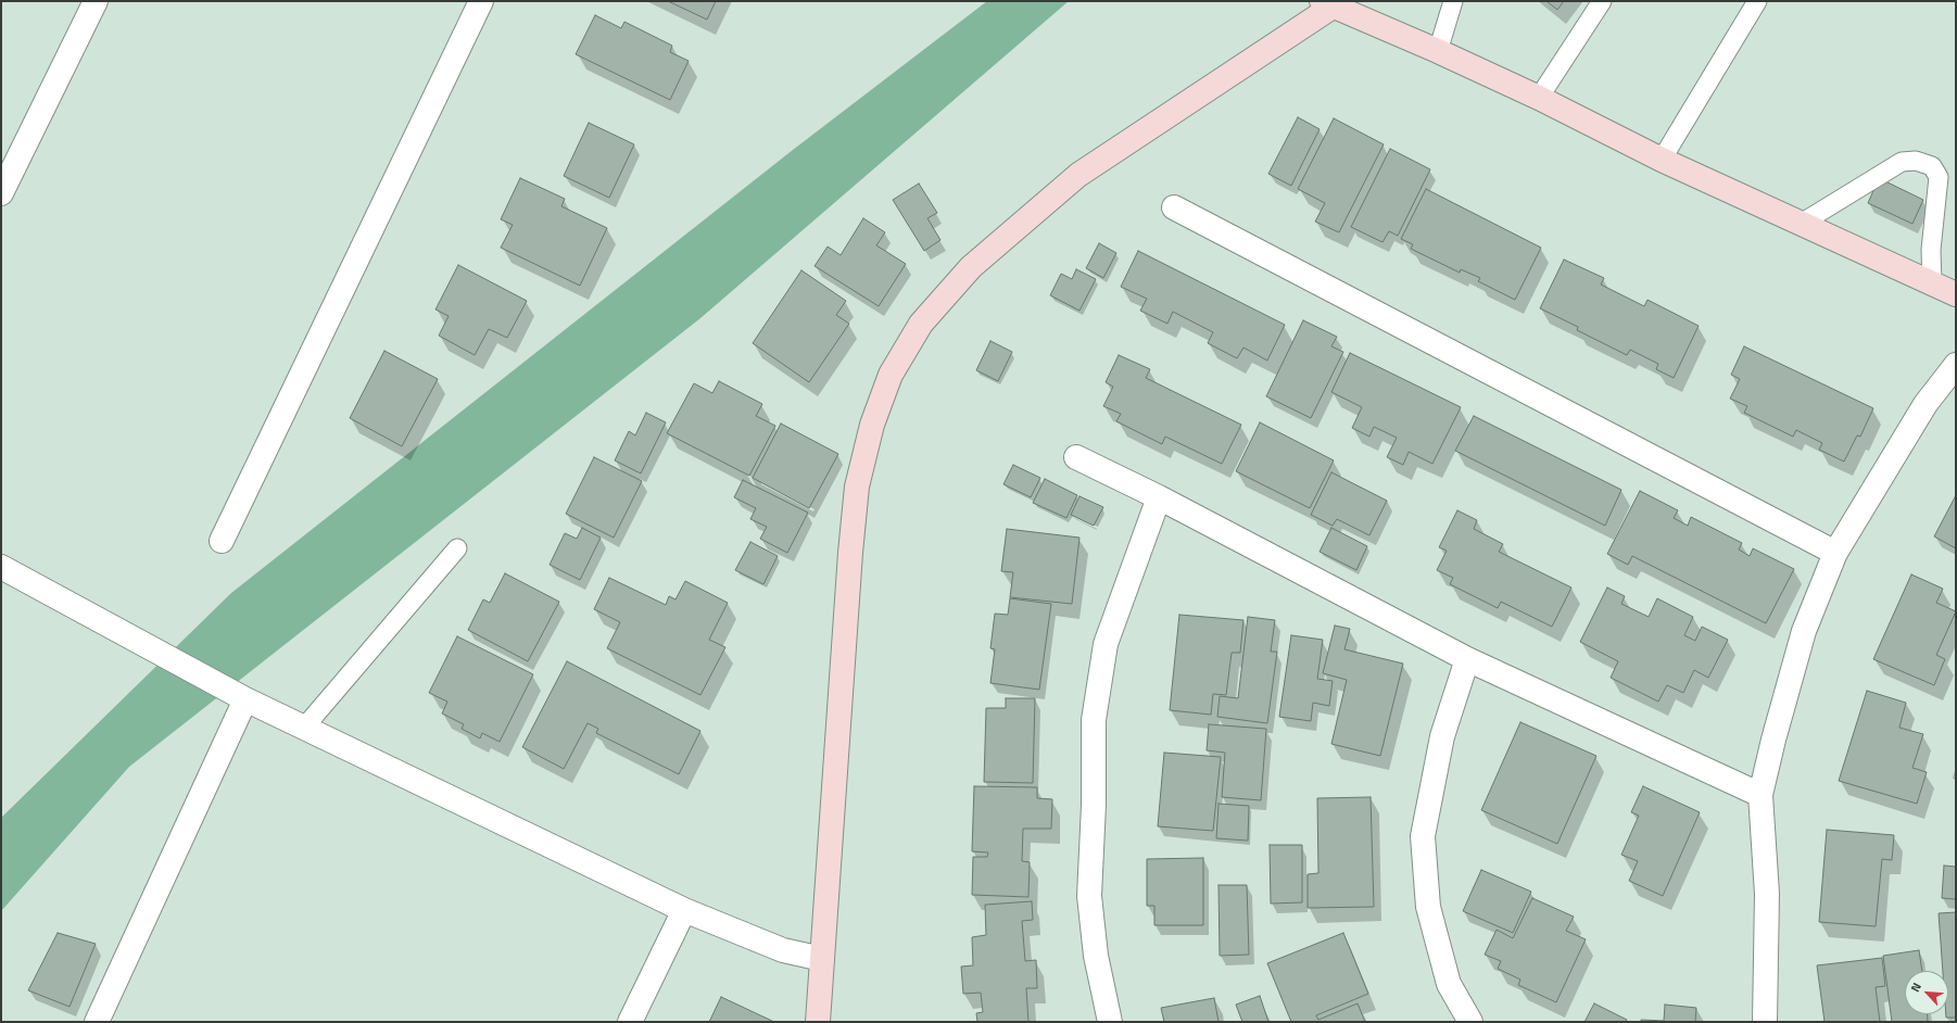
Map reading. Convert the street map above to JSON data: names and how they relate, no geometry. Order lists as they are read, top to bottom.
{
  "north": "top left"
}
